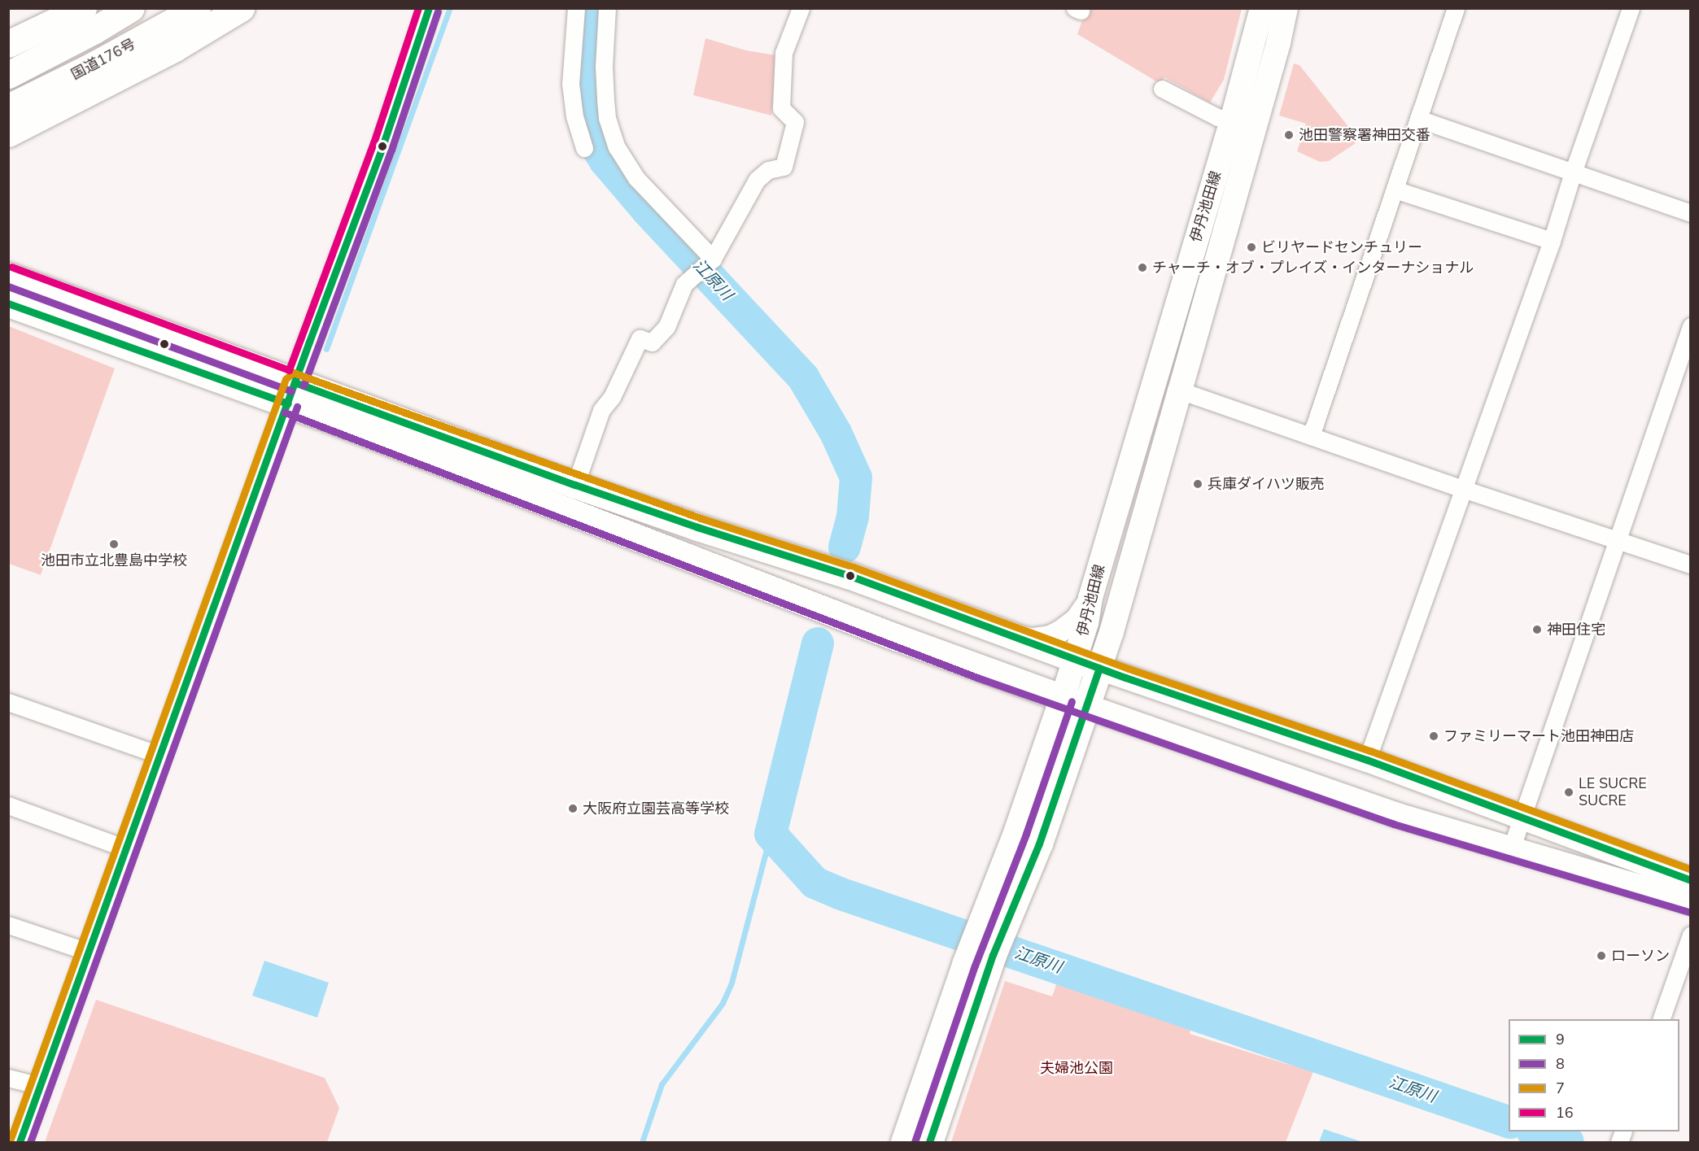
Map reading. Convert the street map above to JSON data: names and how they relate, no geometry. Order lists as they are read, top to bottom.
{
  "streets": {
    "highway": ["国道176号"],
    "main road": ["伊丹池田線"]
  },
  "water": ["江原川"],
  "parks": ["夫婦池公園"],
  "places": [
    "池田警察署神田交番",
    "ビリヤードセンチュリー",
    "チャーチ・オブ・プレイズ・インターナショナル",
    "兵庫ダイハツ販売",
    "池田市立北豊島中学校",
    "神田住宅",
    "ファミリーマート池田神田店",
    "LE SUCRE SUCRE",
    "大阪府立園芸高等学校",
    "ローソン"
  ],
  "lines": [
    "transit line 9",
    "transit line 16",
    "transit line 8",
    "transit line 7"
  ],
  "legend": [
    "9",
    "8",
    "7",
    "16"
  ]
}
